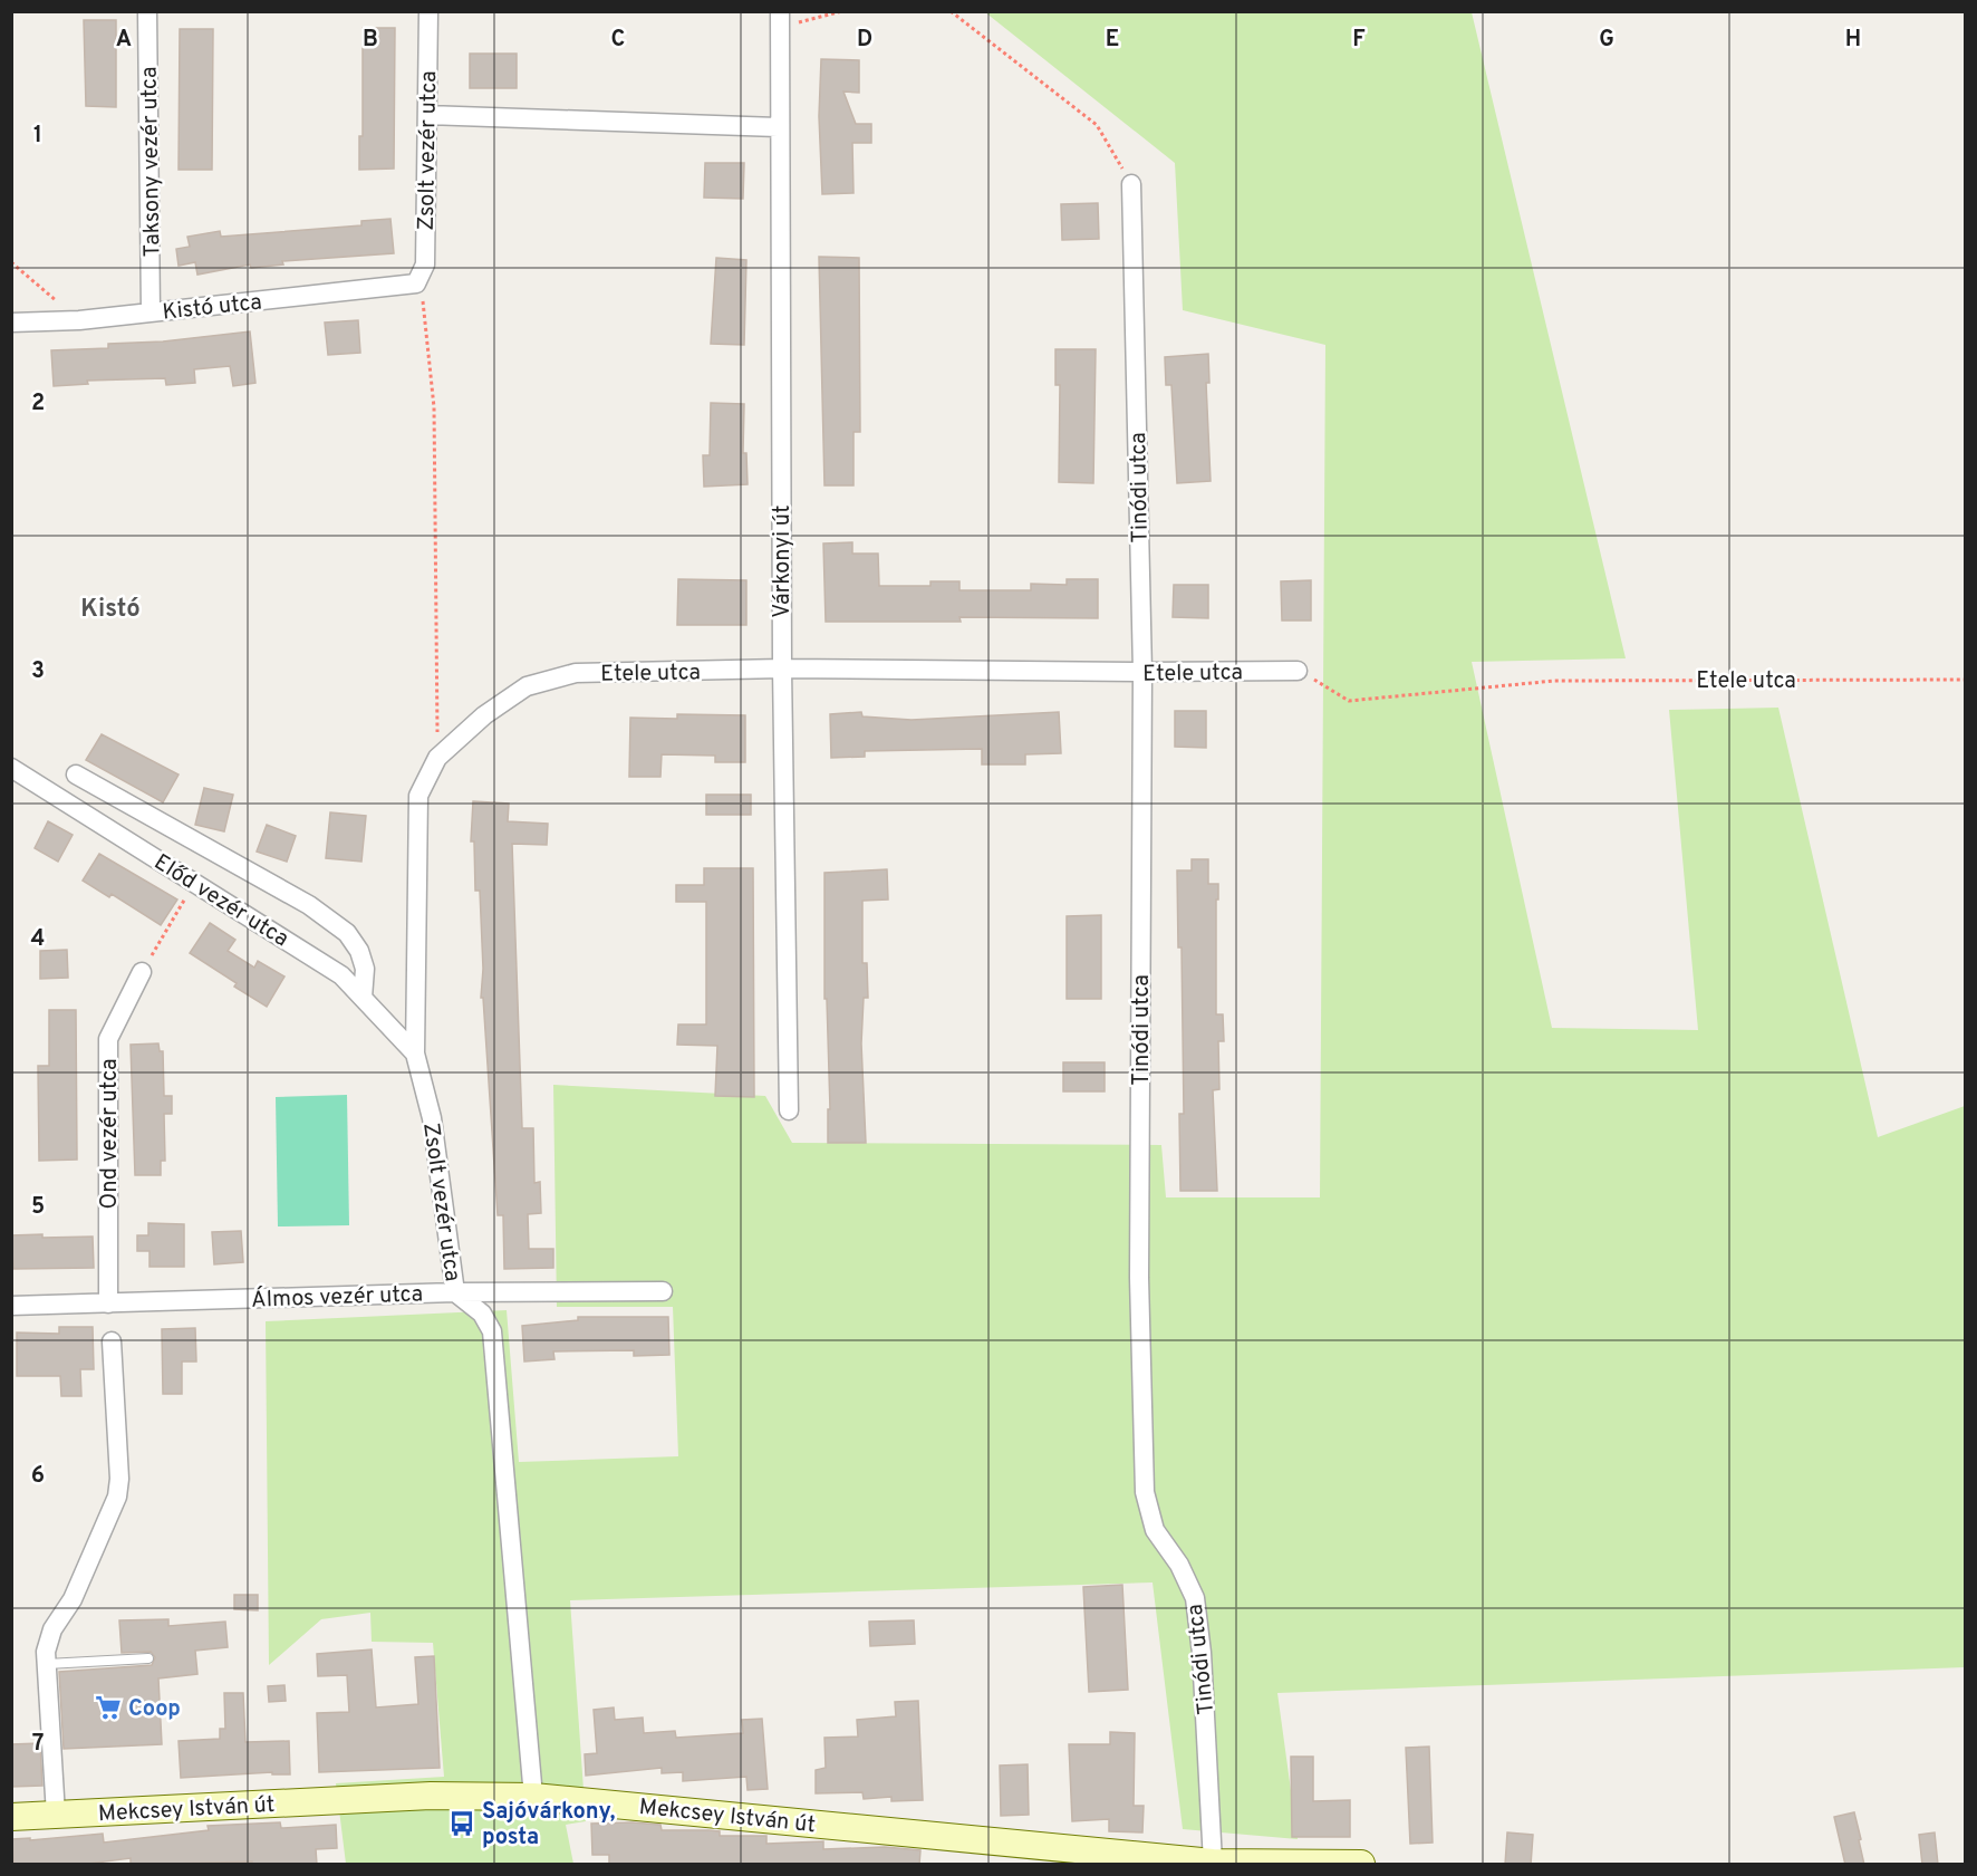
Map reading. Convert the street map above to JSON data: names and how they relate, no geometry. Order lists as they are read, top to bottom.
{
  "streets": {
    "street": [
      "Zsolt vezér utca",
      "Taksony vezér utca",
      "Kistó utca",
      "Tinódi utca",
      "Várkonyi út",
      "Etele utca",
      "Előd vezér utca",
      "Ond vezér utca",
      "Álmos vezér utca",
      "Mekcsey István út"
    ]
  },
  "crossings": [
    ["Zsolt vezér utca", "Kistó utca"],
    ["Zsolt vezér utca", "Etele utca"],
    ["Zsolt vezér utca", "Előd vezér utca"],
    ["Zsolt vezér utca", "Álmos vezér utca"],
    ["Zsolt vezér utca", "Mekcsey István út"],
    ["Taksony vezér utca", "Kistó utca"],
    ["Tinódi utca", "Etele utca"],
    ["Tinódi utca", "Mekcsey István út"],
    ["Várkonyi út", "Etele utca"],
    ["Ond vezér utca", "Álmos vezér utca"]
  ],
  "districts": ["Kistó"],
  "places": {
    "supermarket": ["Coop"],
    "bus stop": ["Sajóvárkony, posta"]
  },
  "grid": {
    "columns": [
      "A",
      "B",
      "C",
      "D",
      "E",
      "F",
      "G",
      "H"
    ],
    "rows": [
      "1",
      "2",
      "3",
      "4",
      "5",
      "6",
      "7"
    ]
  }
}
